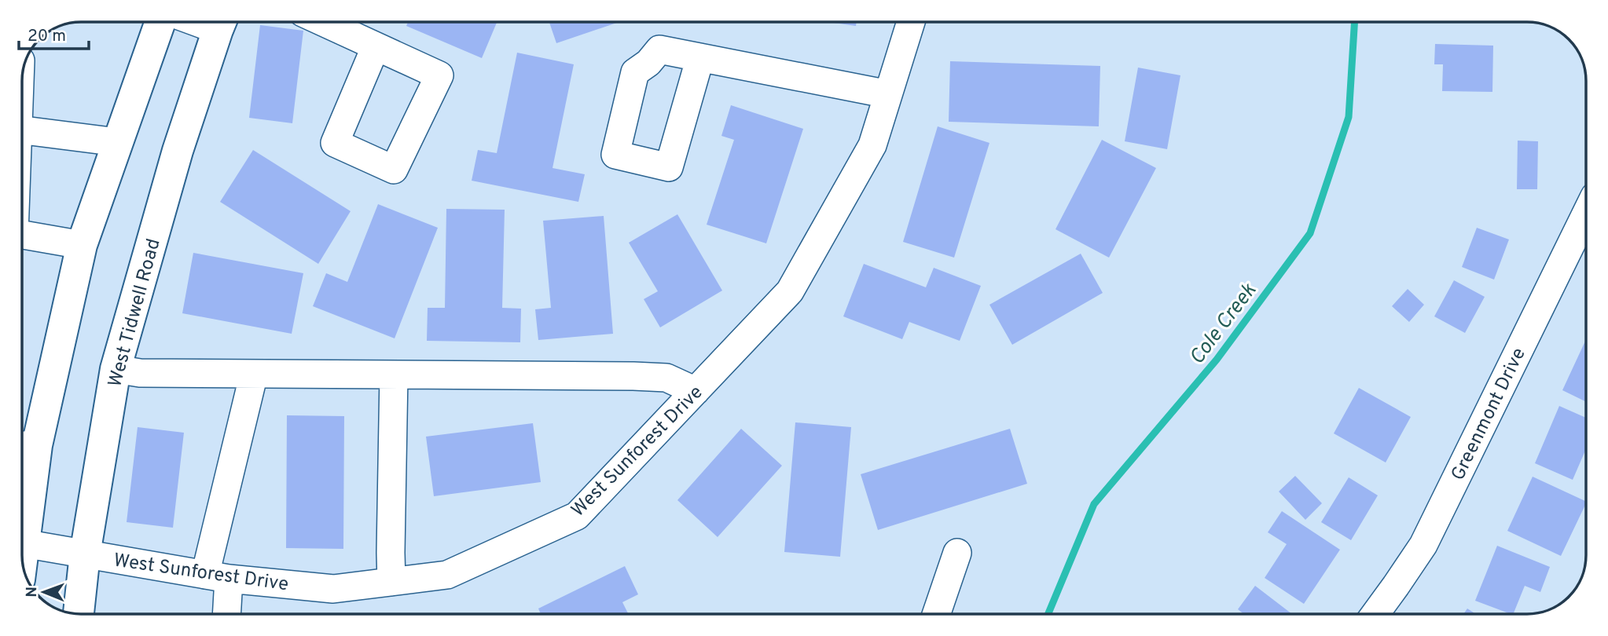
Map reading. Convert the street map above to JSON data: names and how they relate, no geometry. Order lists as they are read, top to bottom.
{
  "streets": {
    "main road": ["West Tidwell Road"],
    "street": ["Greenmont Drive", "West Sunforest Drive"]
  },
  "crossings": [
    ["West Tidwell Road", "West Sunforest Drive"]
  ],
  "water": ["Cole Creek"],
  "scale_bar": "20 m",
  "north": "left"
}
